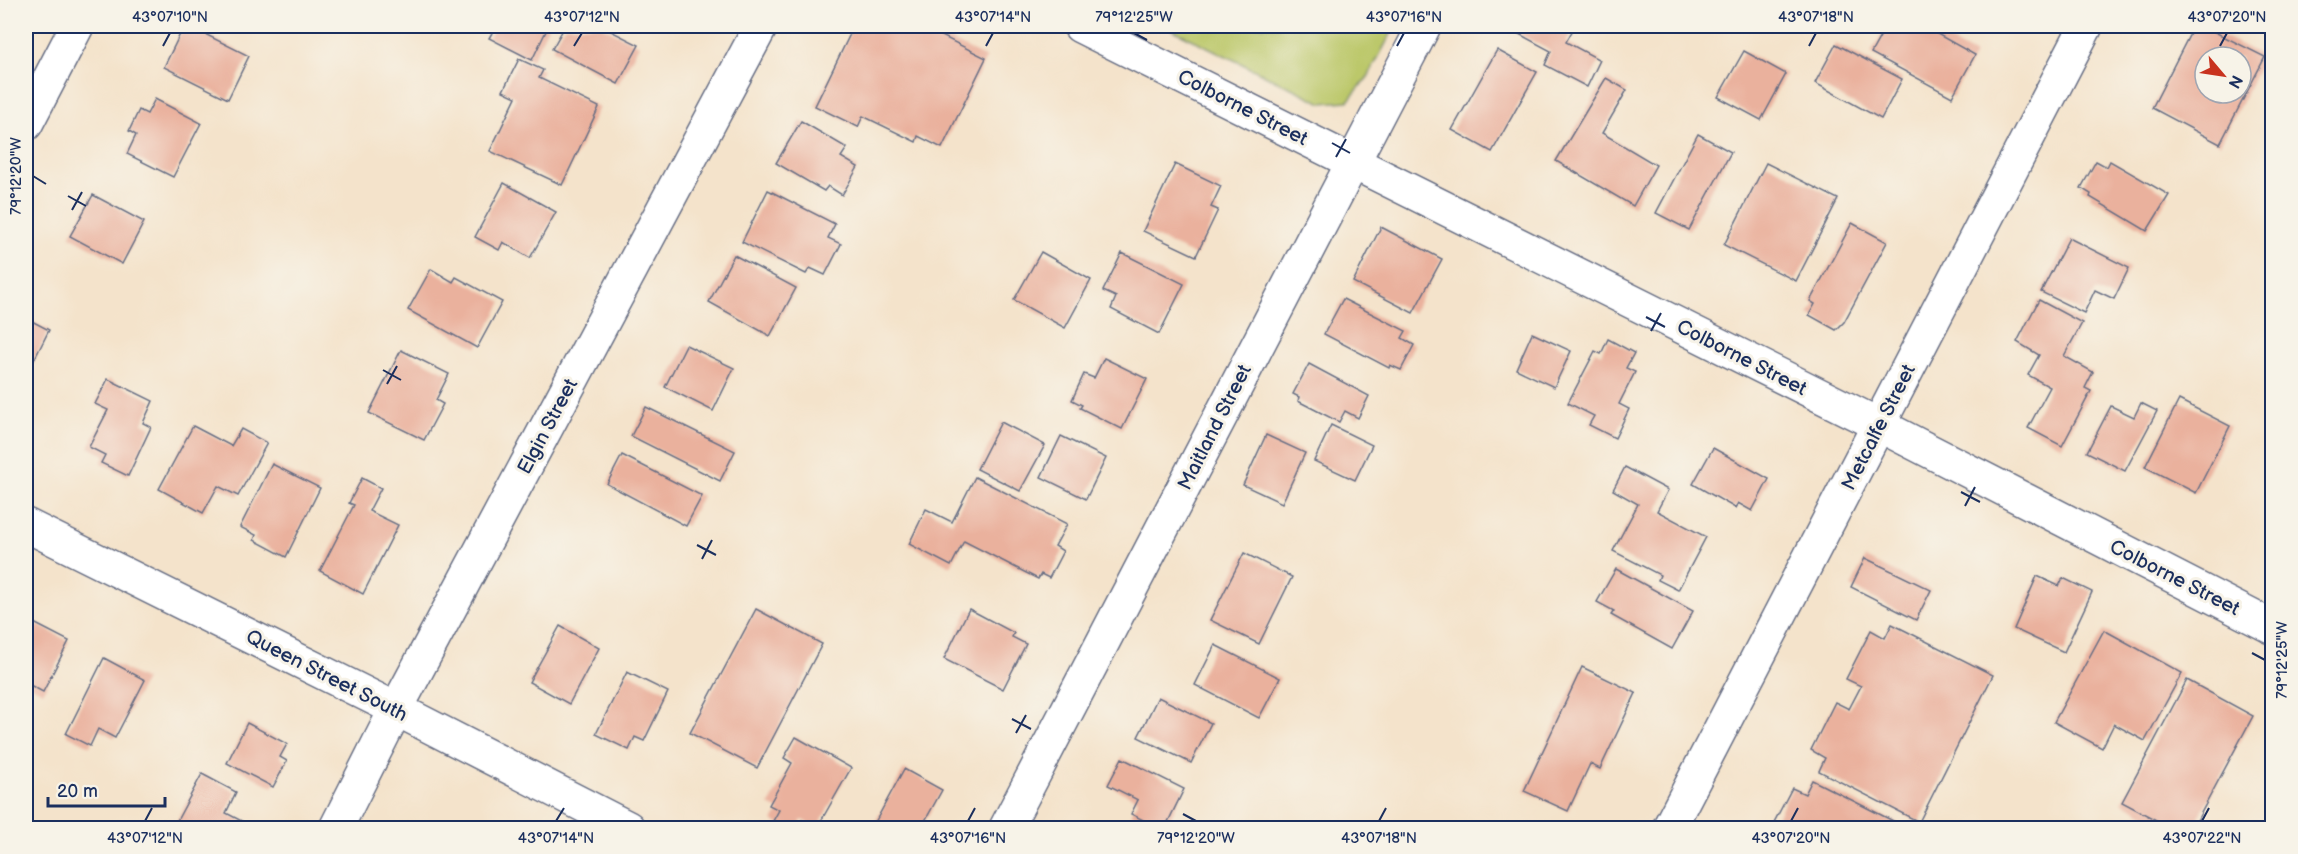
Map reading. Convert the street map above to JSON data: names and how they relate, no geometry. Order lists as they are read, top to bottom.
{
  "streets": {
    "street": [
      "Colborne Street",
      "Elgin Street",
      "Maitland Street",
      "Metcalfe Street",
      "Queen Street South"
    ]
  },
  "crossings": [
    ["Colborne Street", "Maitland Street"],
    ["Colborne Street", "Metcalfe Street"],
    ["Elgin Street", "Queen Street South"]
  ],
  "scale_bar": "20 m",
  "north": "bottom right",
  "coordinates": [
    "43°07'10\"N",
    "43°07'12\"N",
    "43°07'14\"N",
    "79°12'25\"W",
    "43°07'16\"N",
    "43°07'18\"N",
    "43°07'20\"N",
    "79°12'20\"W",
    "43°07'22\"N"
  ]
}
